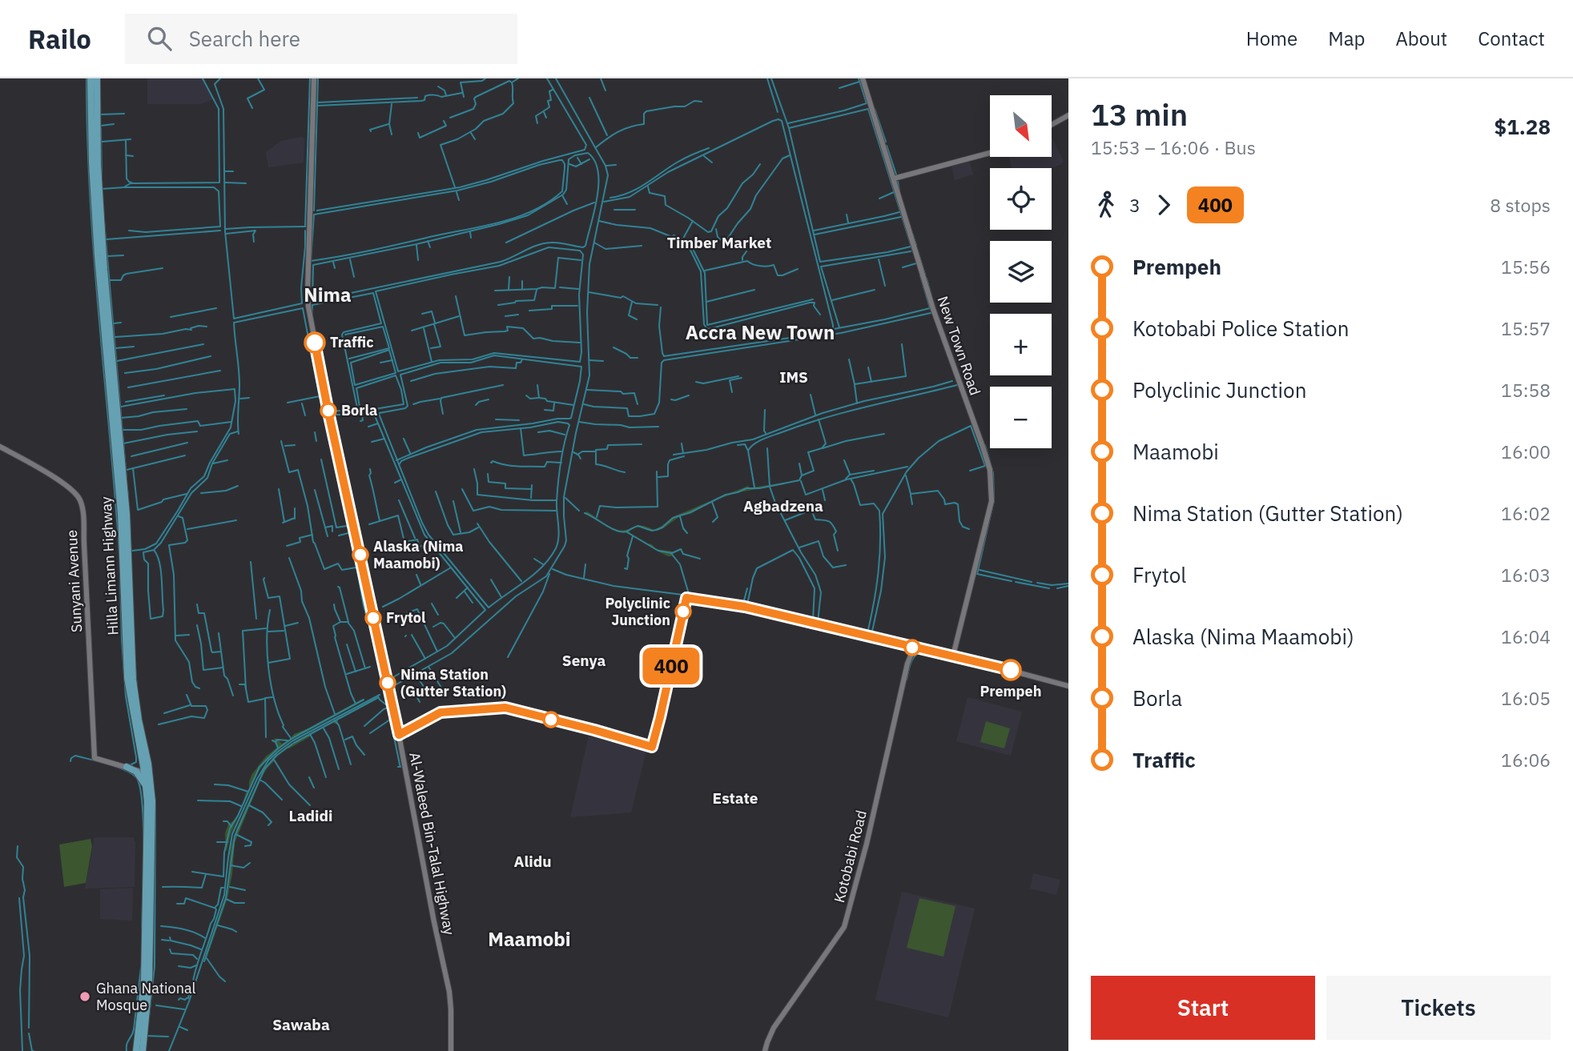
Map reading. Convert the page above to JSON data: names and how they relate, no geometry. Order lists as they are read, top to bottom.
{
  "streets": {
    "main road": ["Hilla Limann Highway"],
    "street": [
      "New Town Road",
      "Sunyani Avenue",
      "Al-Waleed Bin-Talal Highway",
      "Kotobabi Road"
    ]
  },
  "crossings": [
    ["New Town Road", "Kotobabi Road"]
  ],
  "districts": [
    "Timber Market",
    "Nima",
    "Accra New Town",
    "IMS",
    "Agbadzena",
    "Senya",
    "Estate",
    "Ladidi",
    "Alidu",
    "Maamobi",
    "Sawaba"
  ],
  "places": [
    "Traffic",
    "Borla",
    "Alaska (Nima Maamobi)",
    "Polyclinic Junction",
    "Frytol",
    "Prempeh",
    "Nima Station (Gutter Station)",
    "Ghana National Mosque"
  ],
  "lines": ["bus line 400"],
  "north": "bottom right",
  "page": {
    "header": "Railo",
    "search": "Search here",
    "nav": [
      "Home",
      "Map",
      "About",
      "Contact"
    ],
    "on_map": "400",
    "heading": ["13 min", "15:53 – 16:06 · Bus", "$1.28"],
    "map_buttons": ["+", "−"],
    "legs": ["3", "400", "8 stops"],
    "list": [
      {
        "name": "Prempeh",
        "value": "15:56"
      },
      {
        "name": "Kotobabi Police Station",
        "value": "15:57"
      },
      {
        "name": "Polyclinic Junction",
        "value": "15:58"
      },
      {
        "name": "Maamobi",
        "value": "16:00"
      },
      {
        "name": "Nima Station (Gutter Station)",
        "value": "16:02"
      },
      {
        "name": "Frytol",
        "value": "16:03"
      },
      {
        "name": "Alaska (Nima Maamobi)",
        "value": "16:04"
      },
      {
        "name": "Borla",
        "value": "16:05"
      },
      {
        "name": "Traffic",
        "value": "16:06"
      }
    ],
    "buttons": ["Start", "Tickets"]
  }
}
